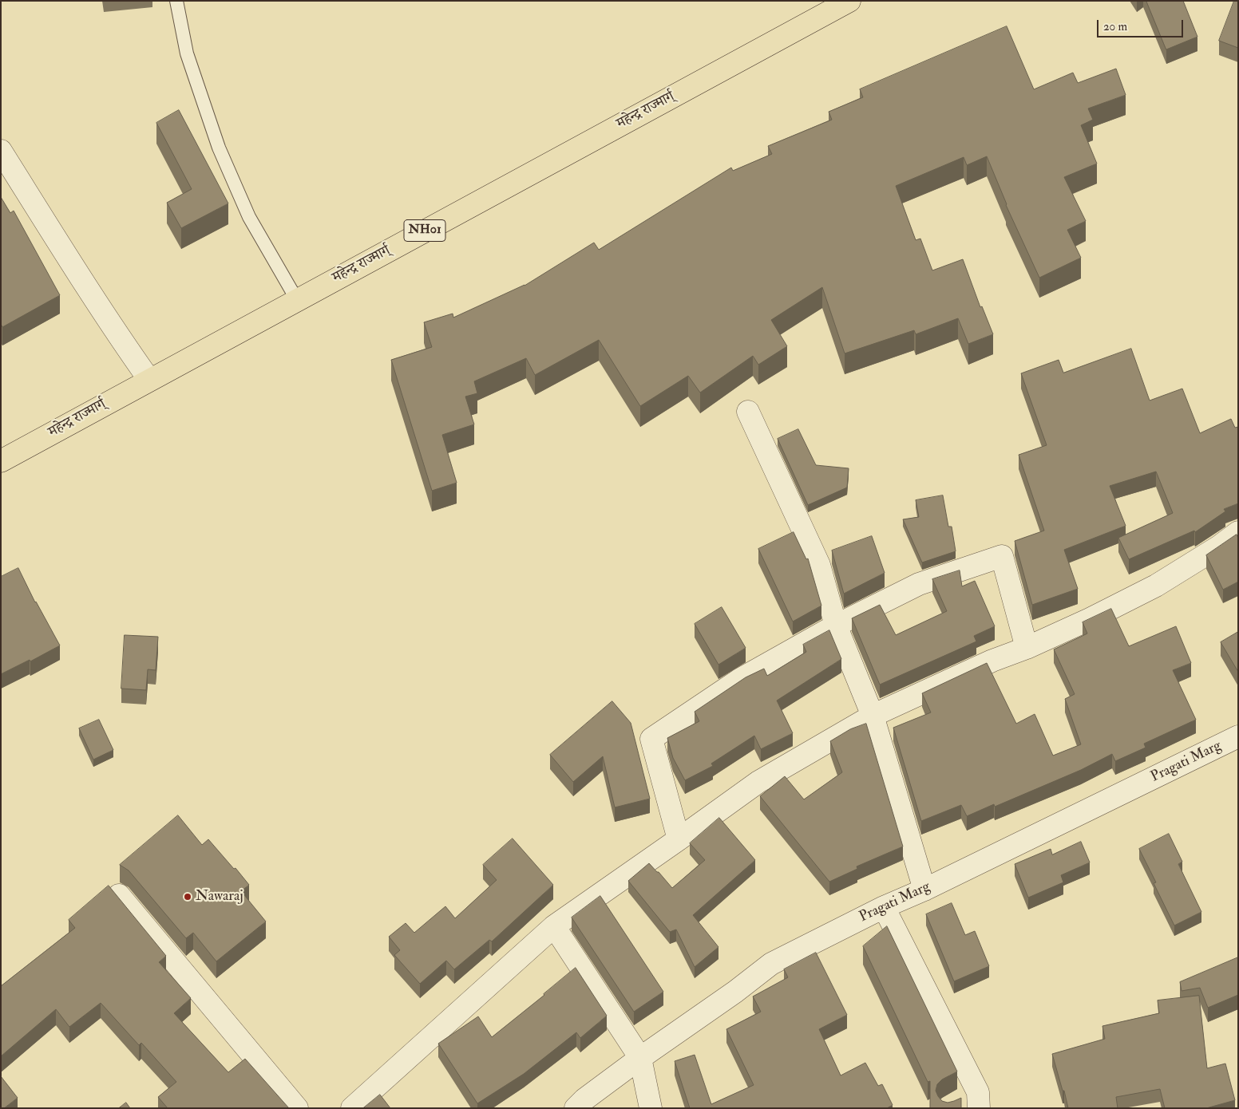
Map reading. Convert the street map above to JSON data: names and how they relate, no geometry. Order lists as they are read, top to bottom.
{
  "streets": {
    "highway": ["महेन्द्र राज्मार्ग्", "NH01"],
    "street": ["Pragati Marg"]
  },
  "places": ["Nawaraj"],
  "scale_bar": "20 m"
}
